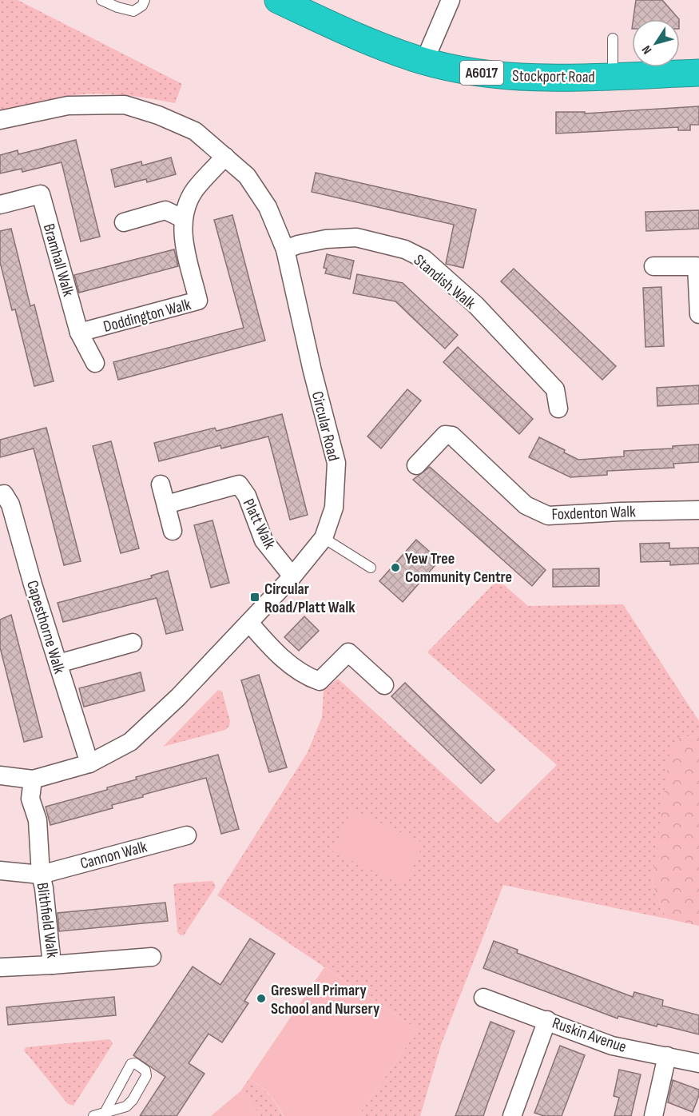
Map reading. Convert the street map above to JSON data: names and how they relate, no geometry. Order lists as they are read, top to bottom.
{
  "streets": {
    "highway": ["A6017", "Stockport Road"],
    "street": [
      "Bramhall Walk",
      "Standish Walk",
      "Doddington Walk",
      "Circular Road",
      "Foxdenton Walk",
      "Platt Walk",
      "Capesthorne Walk",
      "Cannon Walk",
      "Blithfield Walk",
      "Ruskin Avenue"
    ]
  },
  "crossings": [
    ["Bramhall Walk", "Doddington Walk"],
    ["Standish Walk", "Circular Road"],
    ["Doddington Walk", "Circular Road"],
    ["Circular Road", "Platt Walk"],
    ["Circular Road", "Capesthorne Walk"],
    ["Circular Road", "Blithfield Walk"],
    ["Cannon Walk", "Blithfield Walk"]
  ],
  "places": {
    "other": ["Yew Tree Community Centre", "Greswell Primary School and Nursery"],
    "transit": ["Circular Road/Platt Walk"]
  },
  "north": "bottom left"
}
